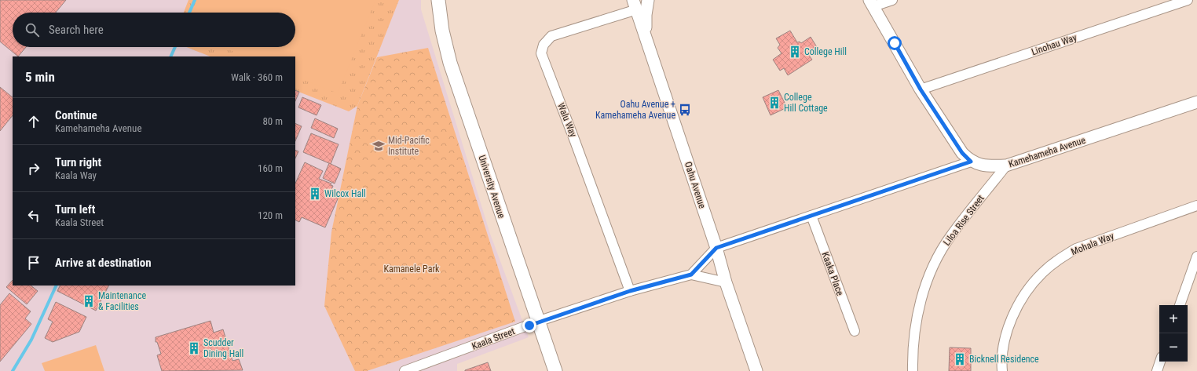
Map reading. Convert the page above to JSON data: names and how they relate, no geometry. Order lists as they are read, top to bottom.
{
  "streets": {
    "main road": ["University Avenue"],
    "street": [
      "Linohau Way",
      "Walu Way",
      "Kamehameha Avenue",
      "Oahu Avenue",
      "Liloa Rise Street",
      "Mohala Way",
      "Kaaka Place",
      "Kaala Street"
    ]
  },
  "crossings": [
    ["Walu Way", "Oahu Avenue"],
    ["Walu Way", "Kaala Street"],
    ["Kamehameha Avenue", "Liloa Rise Street"],
    ["Oahu Avenue", "Kaala Street"],
    ["University Avenue", "Kaala Street"]
  ],
  "parks": ["Kamanele Park"],
  "places": {
    "building": [
      "College Hill",
      "College Hill Cottage",
      "Wilcox Hall",
      "Maintenance & Facilities",
      "Scudder Dining Hall",
      "Bicknell Residence"
    ],
    "bus stop": ["Oahu Avenue + Kamehameha Avenue"],
    "school or university": ["Mid-Pacific Institute"]
  },
  "page": {
    "search": "Search here",
    "heading": ["5 min", "Walk · 360 m"],
    "list": [
      ["Continue", "Kamehameha Avenue", "80 m"],
      ["Turn right", "Kaala Way", "160 m"],
      ["Turn left", "Kaala Street", "120 m"],
      "Arrive at destination"
    ],
    "map_buttons": ["+", "−"]
  }
}
